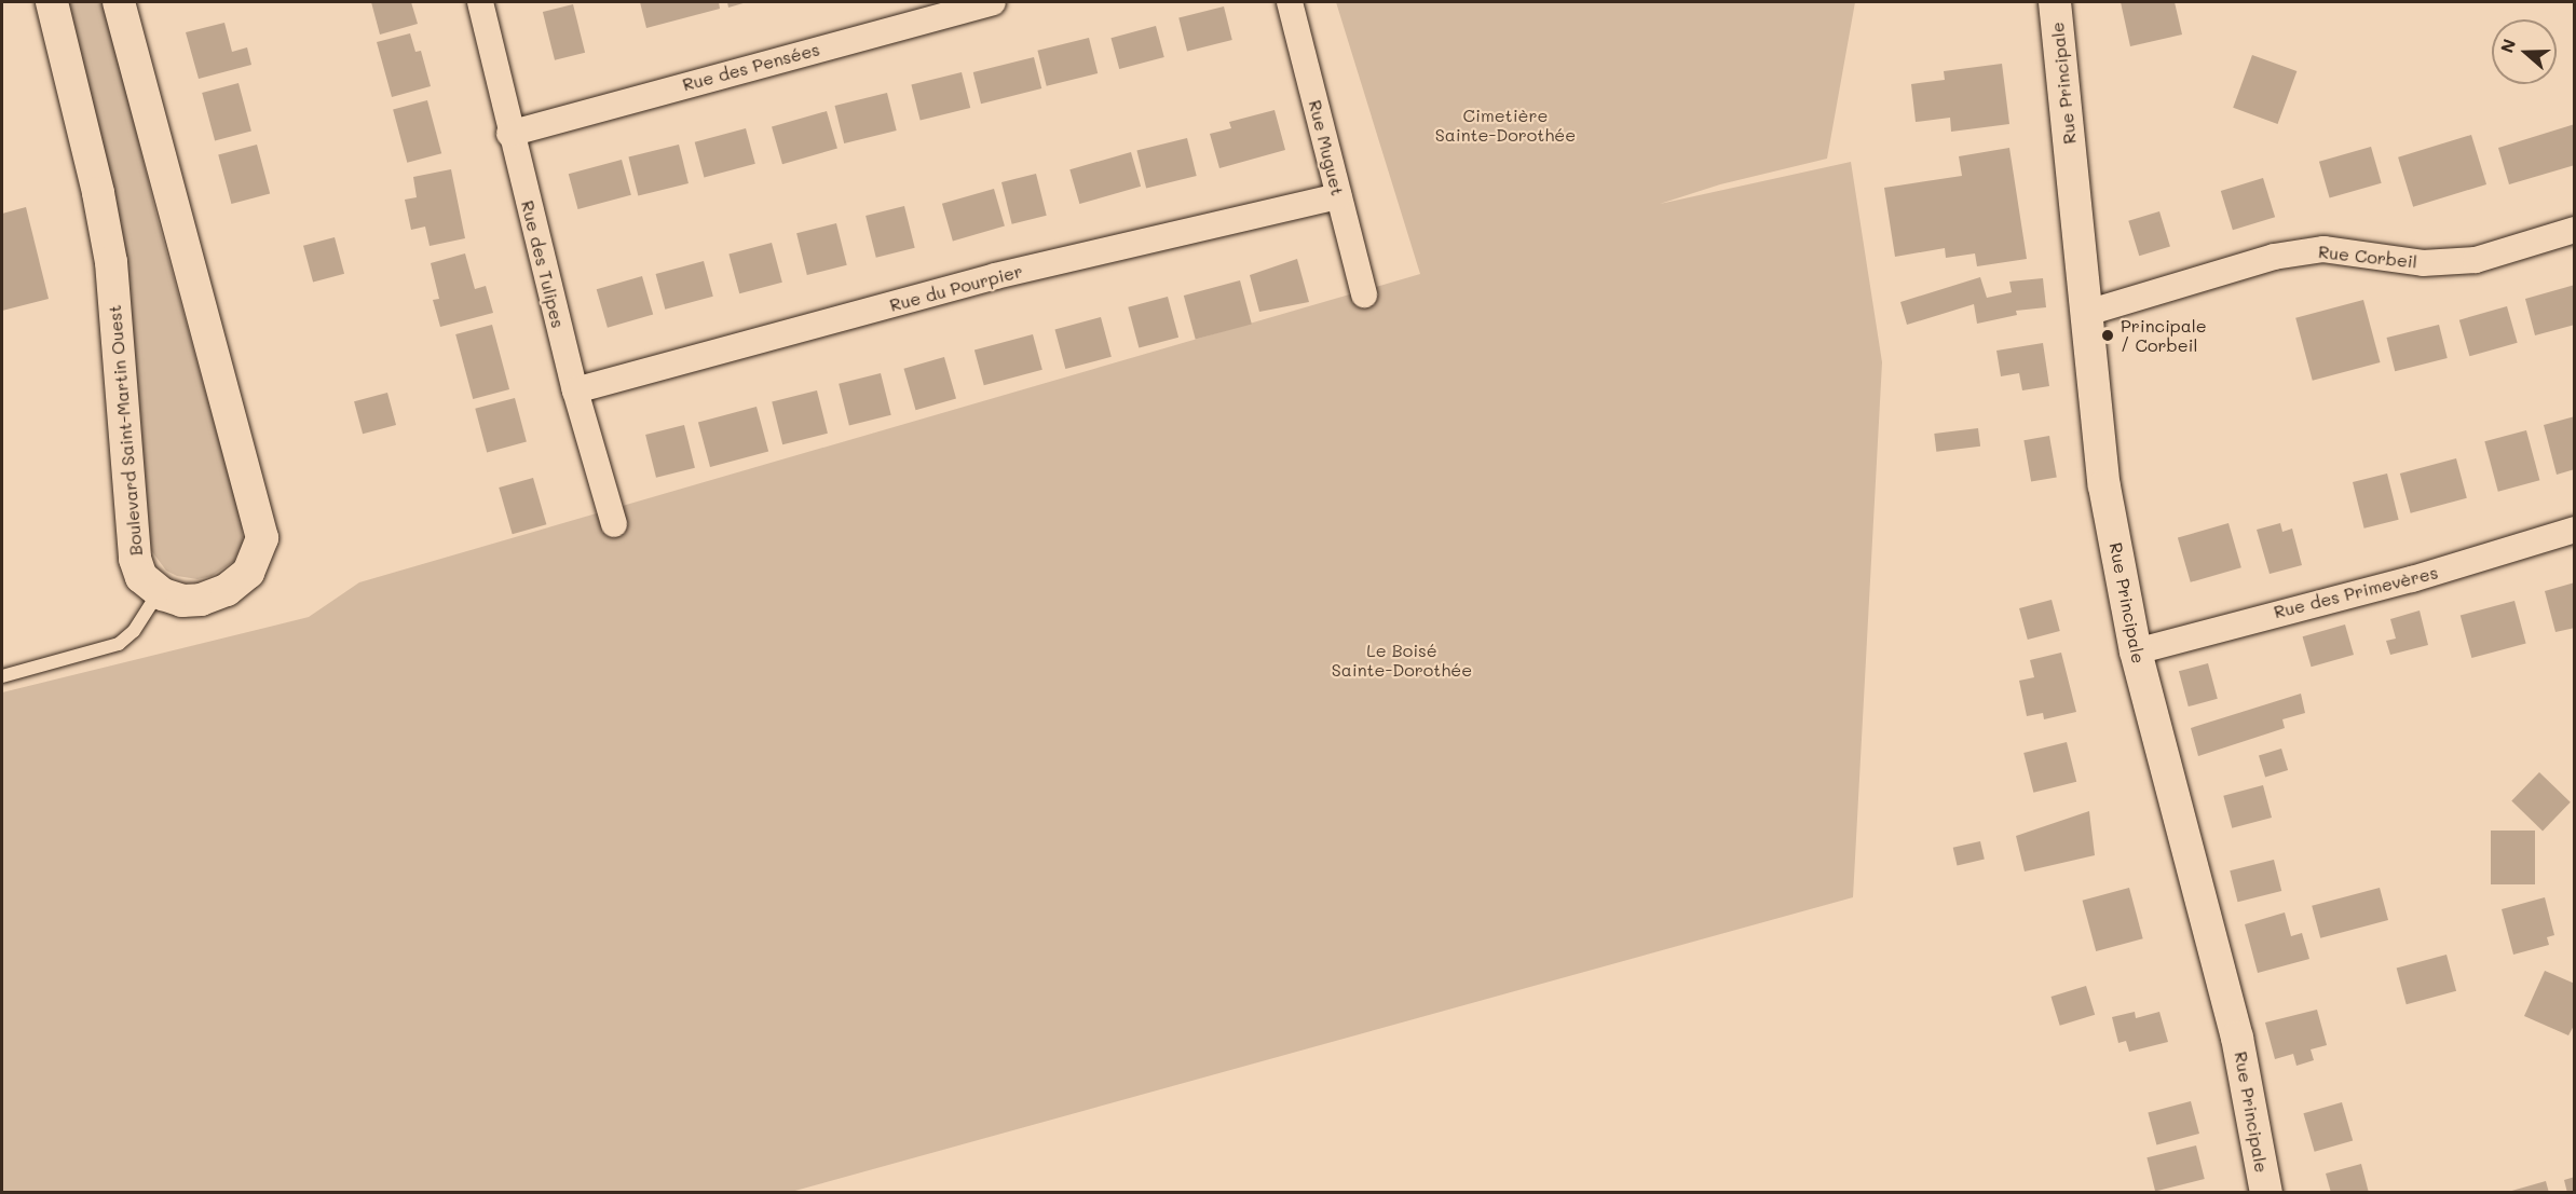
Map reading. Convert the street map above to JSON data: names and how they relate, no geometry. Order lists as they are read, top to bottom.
{
  "streets": {
    "street": [
      "Rue des Pensées",
      "Rue Principale",
      "Rue Muguet",
      "Rue Corbeil",
      "Rue des Tulipes",
      "Rue du Pourpier",
      "Boulevard Saint-Martin Ouest",
      "Rue des Primevères"
    ]
  },
  "crossings": [
    ["Rue des Pensées", "Rue des Tulipes"],
    ["Rue Principale", "Rue Corbeil"],
    ["Rue Principale", "Rue des Primevères"],
    ["Rue Muguet", "Rue du Pourpier"],
    ["Rue des Tulipes", "Rue du Pourpier"]
  ],
  "parks": ["Cimetière Sainte-Dorothée", "Le Boisé Sainte-Dorothée"],
  "places": ["Principale / Corbeil"],
  "north": "left"
}
